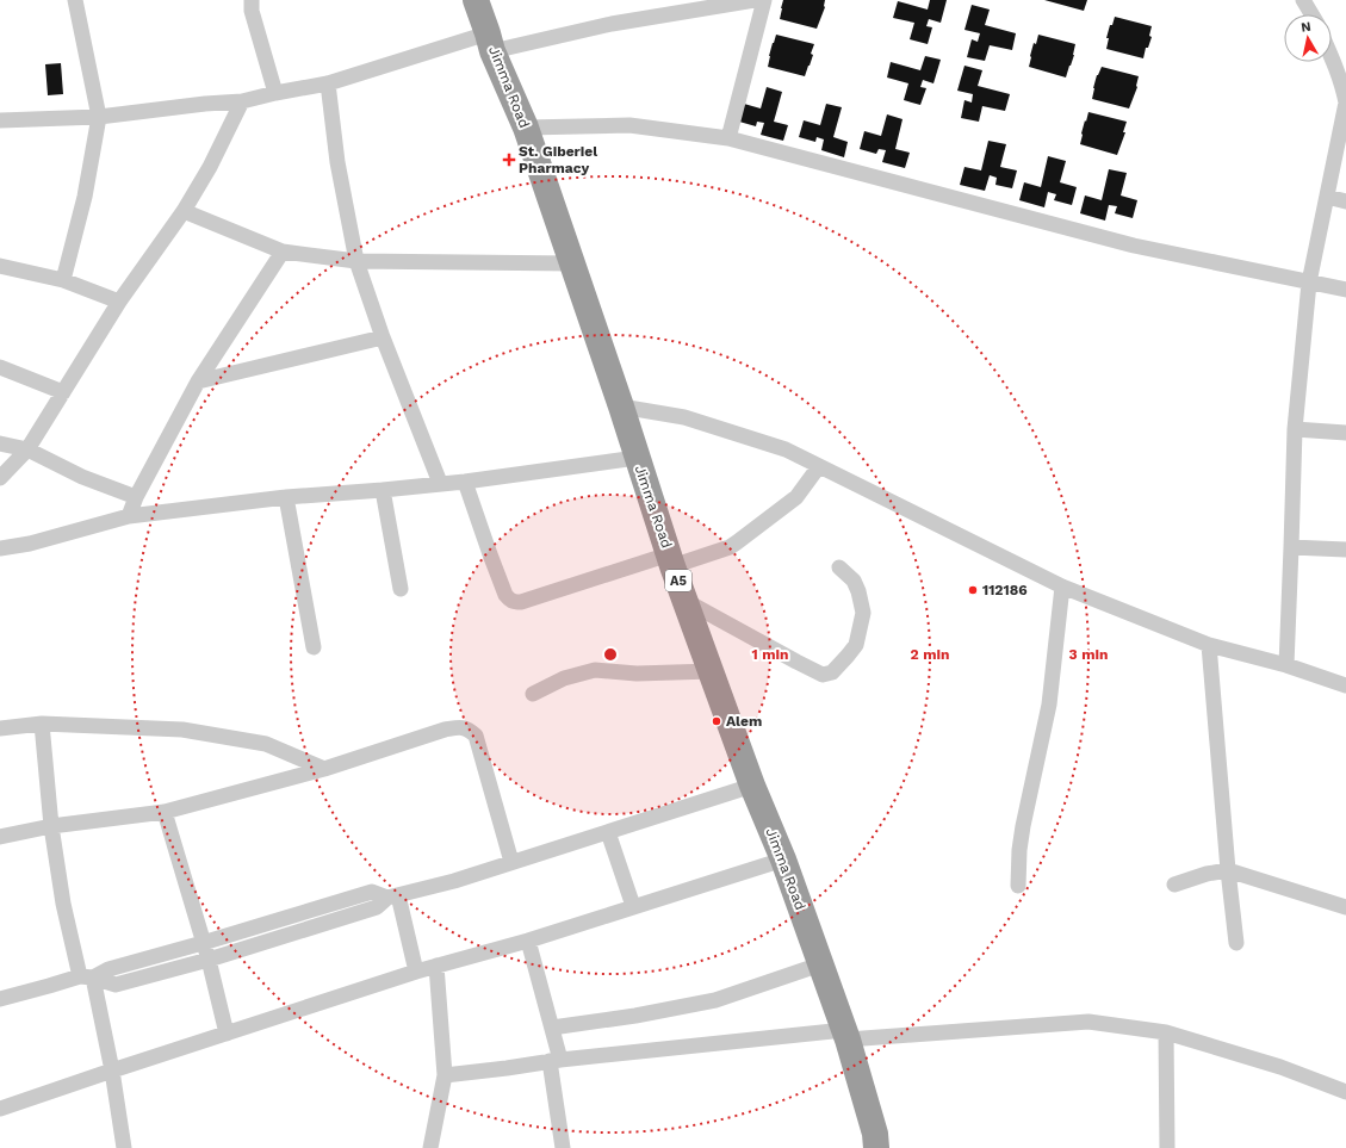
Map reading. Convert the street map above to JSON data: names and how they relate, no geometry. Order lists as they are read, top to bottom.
{
  "streets": {
    "highway": ["Jimma Road", "A5"]
  },
  "places": {
    "health": ["St. Giberiel Pharmacy"],
    "other": ["112186", "Alem"]
  },
  "north": "top",
  "rings": ["1 min", "2 min", "3 min"]
}
